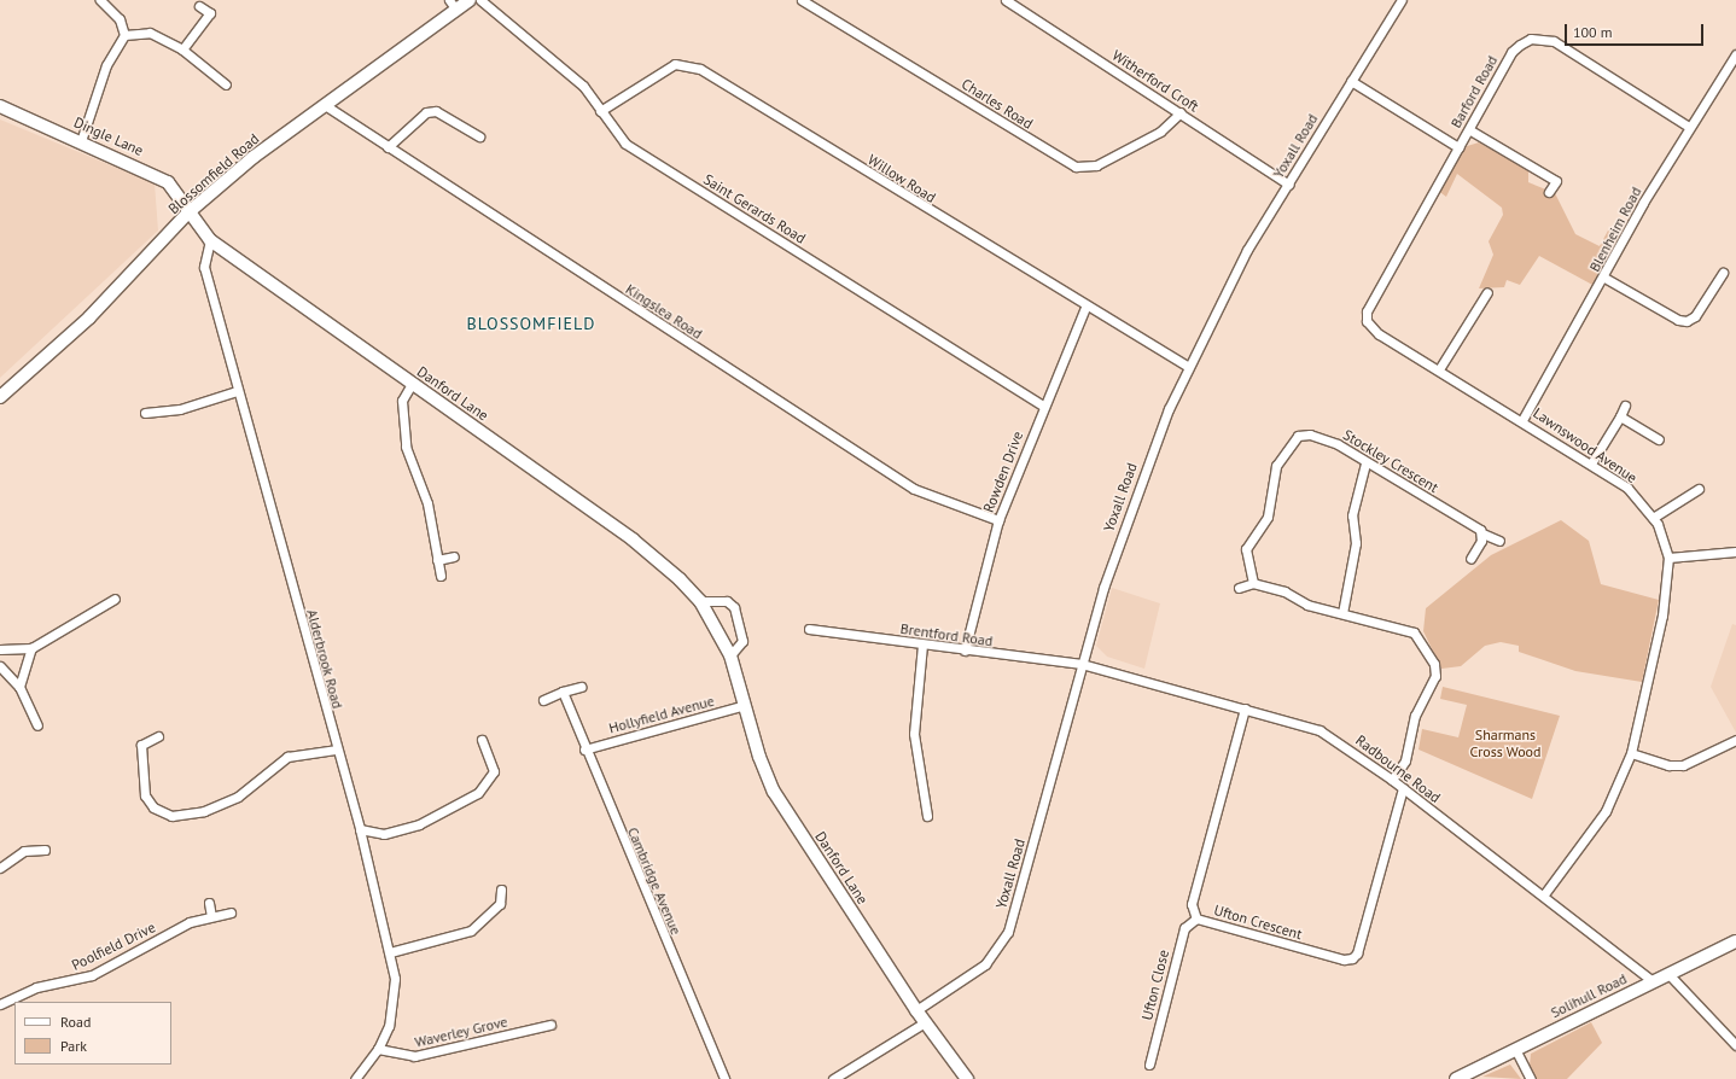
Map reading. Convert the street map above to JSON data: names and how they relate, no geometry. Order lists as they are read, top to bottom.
{
  "streets": {
    "street": [
      "Witherford Croft",
      "Barford Road",
      "Charles Road",
      "Dingle Lane",
      "Yoxall Road",
      "Blossomfield Road",
      "Willow Road",
      "Saint Gerards Road",
      "Blenheim Road",
      "Kingslea Road",
      "Danford Lane",
      "Lawnswood Avenue",
      "Stockley Crescent",
      "Rowden Drive",
      "Brentford Road",
      "Alderbrook Road",
      "Hollyfield Avenue",
      "Radbourne Road",
      "Cambridge Avenue",
      "Ufton Crescent",
      "Poolfield Drive",
      "Ufton Close",
      "Solihull Road",
      "Waverley Grove"
    ]
  },
  "crossings": [
    ["Witherford Croft", "Charles Road"],
    ["Witherford Croft", "Yoxall Road"],
    ["Barford Road", "Blenheim Road"],
    ["Barford Road", "Lawnswood Avenue"],
    ["Dingle Lane", "Blossomfield Road"],
    ["Dingle Lane", "Danford Lane"],
    ["Yoxall Road", "Willow Road"],
    ["Yoxall Road", "Danford Lane"],
    ["Yoxall Road", "Brentford Road"],
    ["Yoxall Road", "Radbourne Road"],
    ["Blossomfield Road", "Kingslea Road"],
    ["Blossomfield Road", "Danford Lane"],
    ["Willow Road", "Saint Gerards Road"],
    ["Willow Road", "Rowden Drive"],
    ["Saint Gerards Road", "Rowden Drive"],
    ["Blenheim Road", "Lawnswood Avenue"],
    ["Kingslea Road", "Rowden Drive"],
    ["Danford Lane", "Alderbrook Road"],
    ["Danford Lane", "Hollyfield Avenue"],
    ["Lawnswood Avenue", "Radbourne Road"],
    ["Rowden Drive", "Brentford Road"],
    ["Brentford Road", "Radbourne Road"],
    ["Alderbrook Road", "Waverley Grove"],
    ["Hollyfield Avenue", "Cambridge Avenue"],
    ["Radbourne Road", "Ufton Crescent"],
    ["Radbourne Road", "Solihull Road"],
    ["Ufton Crescent", "Ufton Close"]
  ],
  "districts": ["BLOSSOMFIELD"],
  "parks": ["Sharmans Cross Wood"],
  "legend": ["Road", "Park"],
  "scale_bar": "100 m"
}
